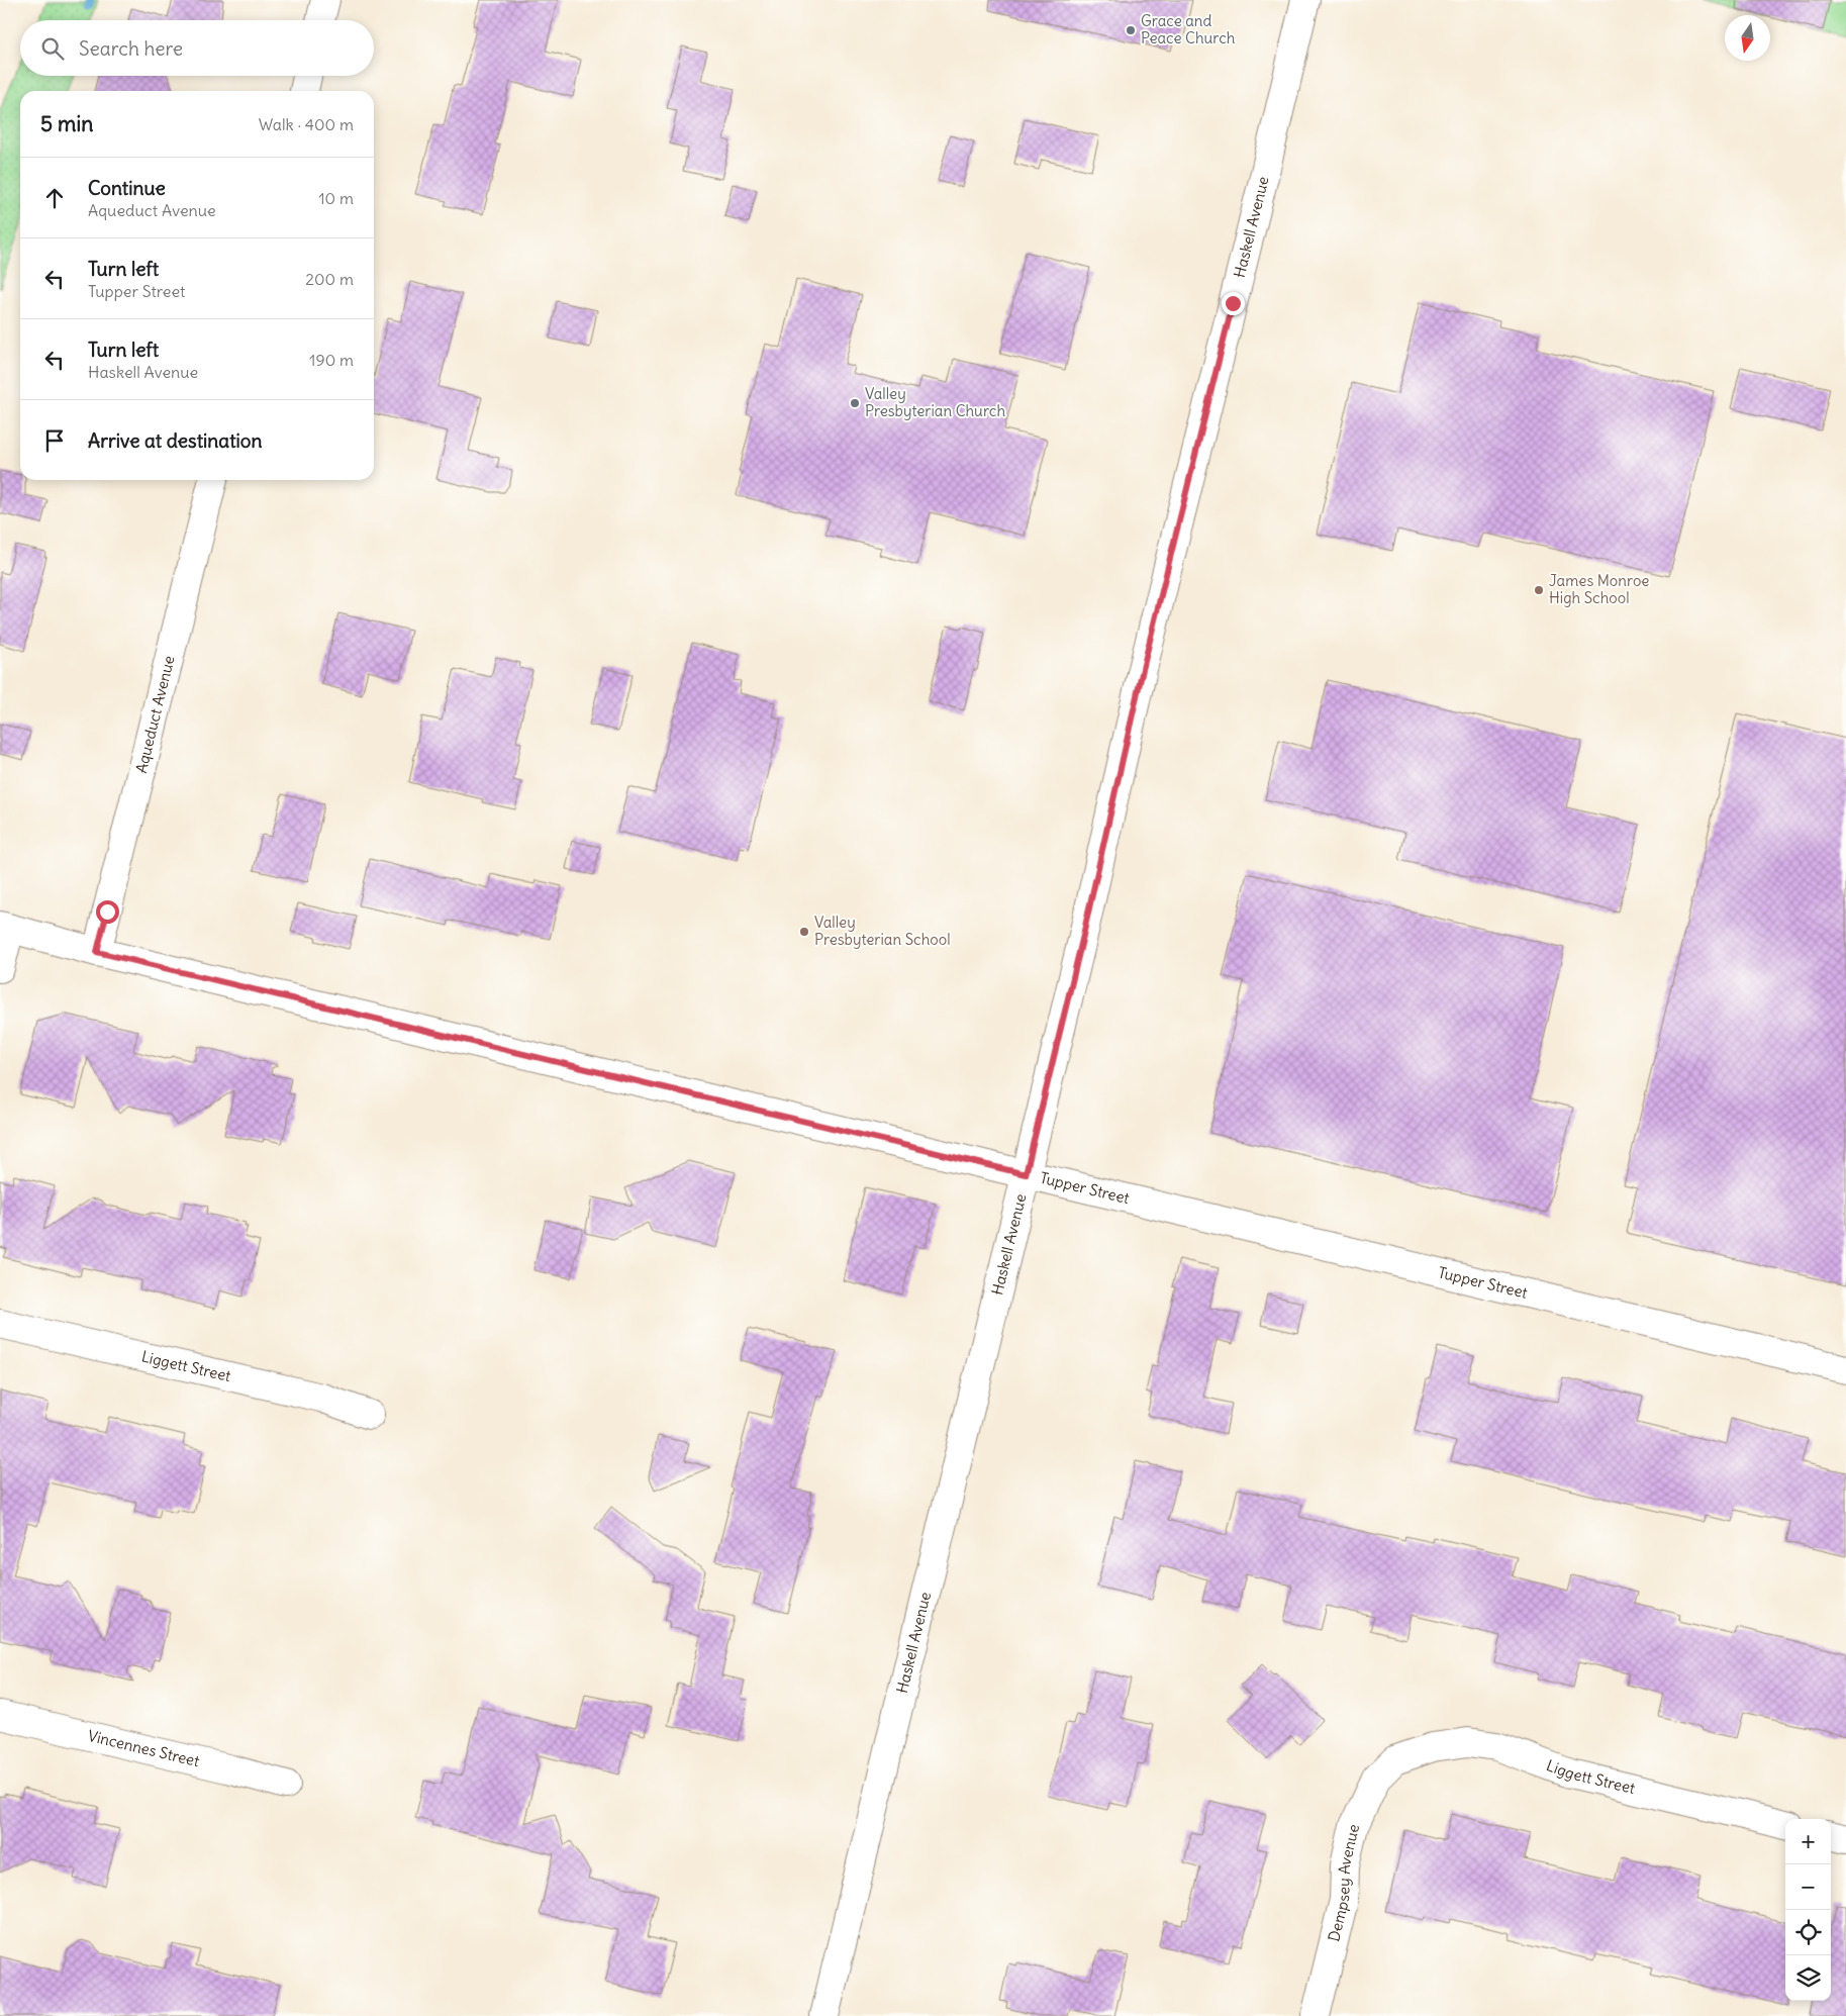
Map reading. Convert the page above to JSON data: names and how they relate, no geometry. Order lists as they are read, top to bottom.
{
  "streets": {
    "street": [
      "Haskell Avenue",
      "Aqueduct Avenue",
      "Tupper Street",
      "Liggett Street",
      "Vincennes Street",
      "Dempsey Avenue"
    ]
  },
  "crossings": [
    ["Haskell Avenue", "Tupper Street"],
    ["Aqueduct Avenue", "Tupper Street"],
    ["Liggett Street", "Dempsey Avenue"]
  ],
  "places": [
    "Grace and Peace Church",
    "Valley Presbyterian Church",
    "James Monroe High School",
    "Valley Presbyterian School"
  ],
  "north": "bottom",
  "page": {
    "search": "Search here",
    "heading": ["5 min", "Walk · 400 m"],
    "list": [
      ["Continue", "Aqueduct Avenue", "10 m"],
      ["Turn left", "Tupper Street", "200 m"],
      ["Turn left", "Haskell Avenue", "190 m"],
      "Arrive at destination"
    ],
    "map_buttons": ["+", "−"]
  }
}
